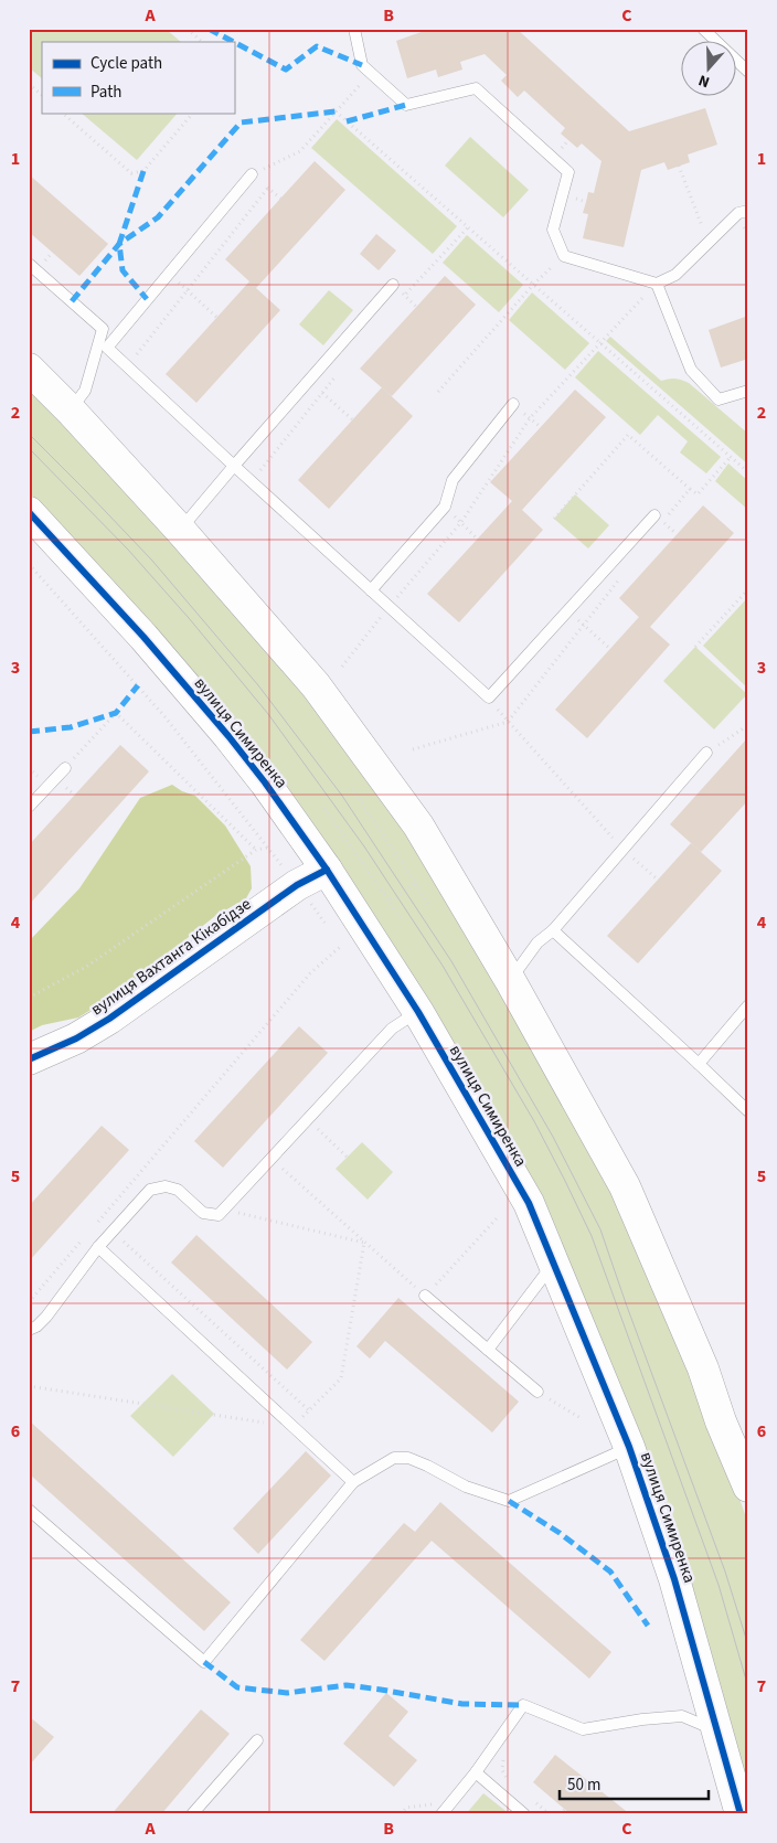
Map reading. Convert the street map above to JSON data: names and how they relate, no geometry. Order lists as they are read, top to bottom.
{
  "streets": {
    "street": ["вулиця Симиренка", "вулиця Вахтанга Кікабідзе"]
  },
  "crossings": [
    ["вулиця Симиренка", "вулиця Вахтанга Кікабідзе"]
  ],
  "legend": ["Cycle path", "Path"],
  "scale_bar": "50 m",
  "north": "bottom",
  "grid": {
    "columns": ["A", "B", "C"],
    "rows": [
      "1",
      "2",
      "3",
      "4",
      "5",
      "6",
      "7"
    ]
  }
}
